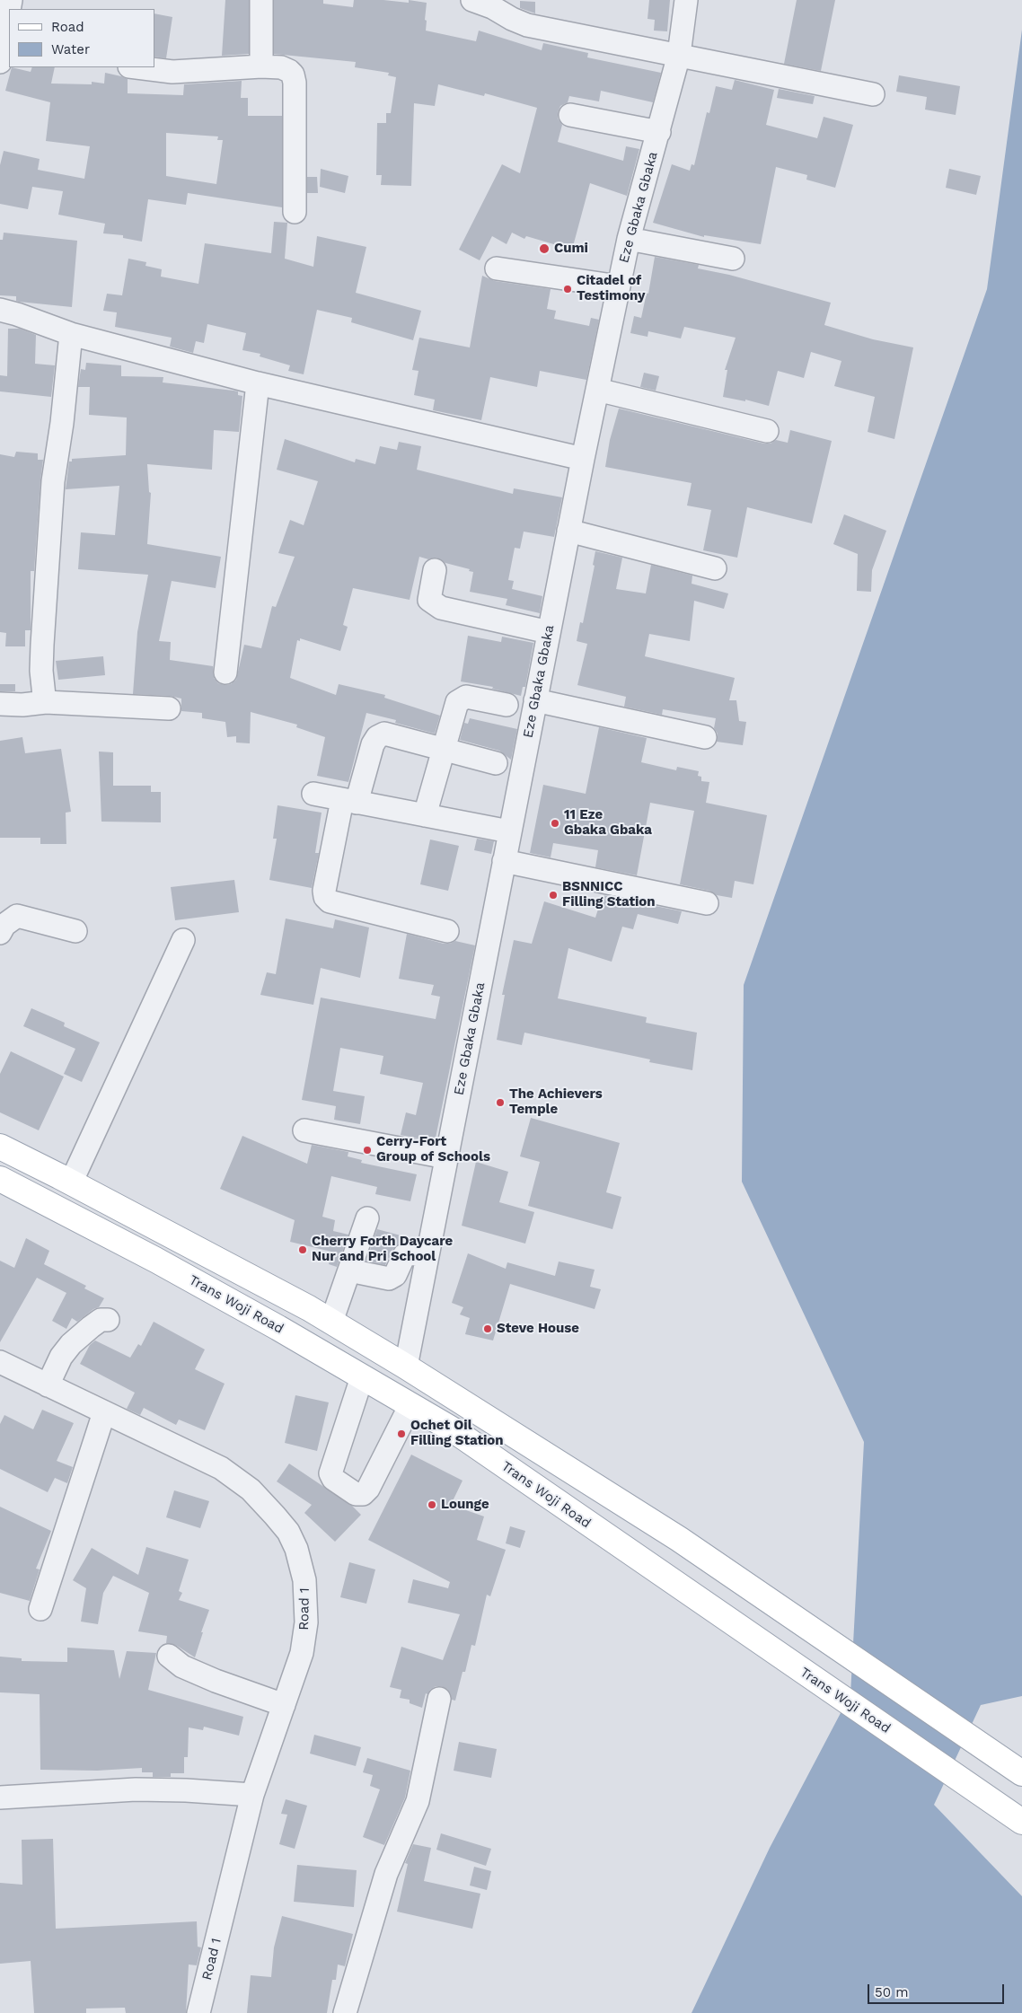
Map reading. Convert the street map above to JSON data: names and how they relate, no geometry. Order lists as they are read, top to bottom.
{
  "streets": {
    "main road": ["Trans Woji Road"],
    "street": ["Eze Gbaka Gbaka", "Road 1"]
  },
  "places": [
    "Cumi",
    "Citadel of Testimony",
    "11 Eze Gbaka Gbaka",
    "BSNNICC Filling Station",
    "The Achievers Temple",
    "Cerry-Fort Group of Schools",
    "Cherry Forth Daycare Nur and Pri School",
    "Steve House",
    "Ochet Oil Filling Station",
    "Lounge"
  ],
  "legend": ["Road", "Water"],
  "scale_bar": "50 m"
}
